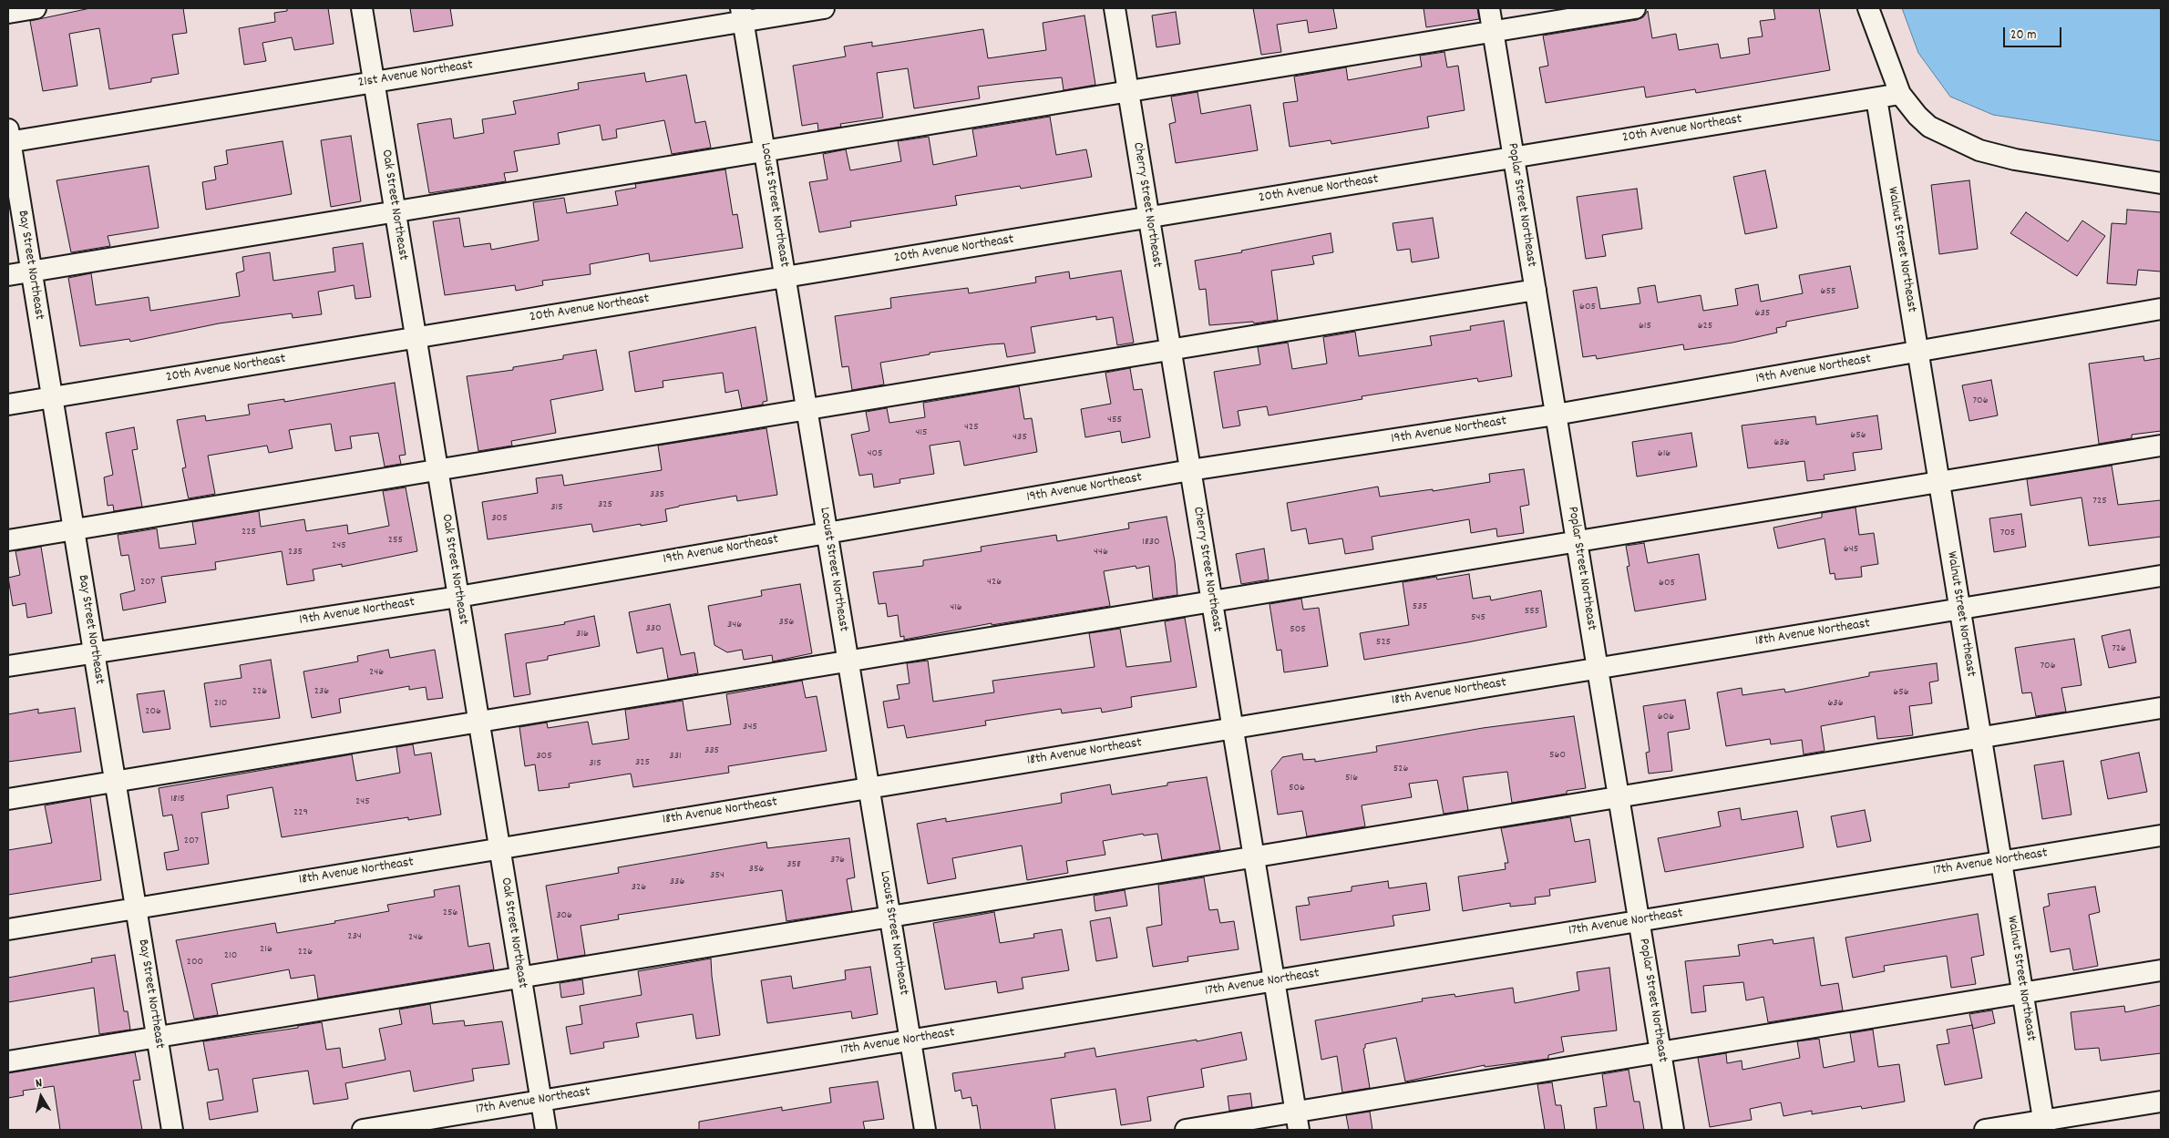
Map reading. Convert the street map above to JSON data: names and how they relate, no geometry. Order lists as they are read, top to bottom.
{
  "streets": {
    "street": [
      "21st Avenue Northeast",
      "20th Avenue Northeast",
      "Oak Street Northeast",
      "Locust Street Northeast",
      "Cherry Street Northeast",
      "Poplar Street Northeast",
      "Walnut Street Northeast",
      "Bay Street Northeast",
      "19th Avenue Northeast",
      "18th Avenue Northeast",
      "17th Avenue Northeast"
    ]
  },
  "crossings": [
    ["21st Avenue Northeast", "Oak Street Northeast"],
    ["21st Avenue Northeast", "Locust Street Northeast"],
    ["21st Avenue Northeast", "Bay Street Northeast"],
    ["20th Avenue Northeast", "Oak Street Northeast"],
    ["20th Avenue Northeast", "Locust Street Northeast"],
    ["20th Avenue Northeast", "Cherry Street Northeast"],
    ["20th Avenue Northeast", "Poplar Street Northeast"],
    ["20th Avenue Northeast", "Walnut Street Northeast"],
    ["20th Avenue Northeast", "Bay Street Northeast"],
    ["Oak Street Northeast", "19th Avenue Northeast"],
    ["Oak Street Northeast", "18th Avenue Northeast"],
    ["Oak Street Northeast", "17th Avenue Northeast"],
    ["Locust Street Northeast", "19th Avenue Northeast"],
    ["Locust Street Northeast", "18th Avenue Northeast"],
    ["Locust Street Northeast", "17th Avenue Northeast"],
    ["Cherry Street Northeast", "19th Avenue Northeast"],
    ["Cherry Street Northeast", "18th Avenue Northeast"],
    ["Cherry Street Northeast", "17th Avenue Northeast"],
    ["Poplar Street Northeast", "19th Avenue Northeast"],
    ["Poplar Street Northeast", "18th Avenue Northeast"],
    ["Poplar Street Northeast", "17th Avenue Northeast"],
    ["Walnut Street Northeast", "19th Avenue Northeast"],
    ["Walnut Street Northeast", "18th Avenue Northeast"],
    ["Walnut Street Northeast", "17th Avenue Northeast"],
    ["Bay Street Northeast", "19th Avenue Northeast"],
    ["Bay Street Northeast", "18th Avenue Northeast"]
  ],
  "house_numbers": [
    "655",
    "605",
    "635",
    "615",
    "625",
    "706",
    "455",
    "425",
    "415",
    "656",
    "435",
    "636",
    "405",
    "616",
    "335",
    "725",
    "325",
    "315",
    "305",
    "225",
    "705",
    "255",
    "1830",
    "245",
    "645",
    "235",
    "446",
    "207",
    "426",
    "605",
    "535",
    "416",
    "555",
    "545",
    "356",
    "346",
    "330",
    "505",
    "316",
    "525",
    "726",
    "706",
    "246",
    "226",
    "236",
    "656",
    "210",
    "636",
    "206",
    "606",
    "345",
    "335",
    "560",
    "305",
    "331",
    "325",
    "315",
    "526",
    "516",
    "506",
    "1815",
    "245",
    "229",
    "207",
    "376",
    "358",
    "356",
    "354",
    "336",
    "326",
    "256",
    "306",
    "234",
    "246",
    "216",
    "226",
    "210",
    "200"
  ],
  "scale_bar": "20 m",
  "north": "top"
}
